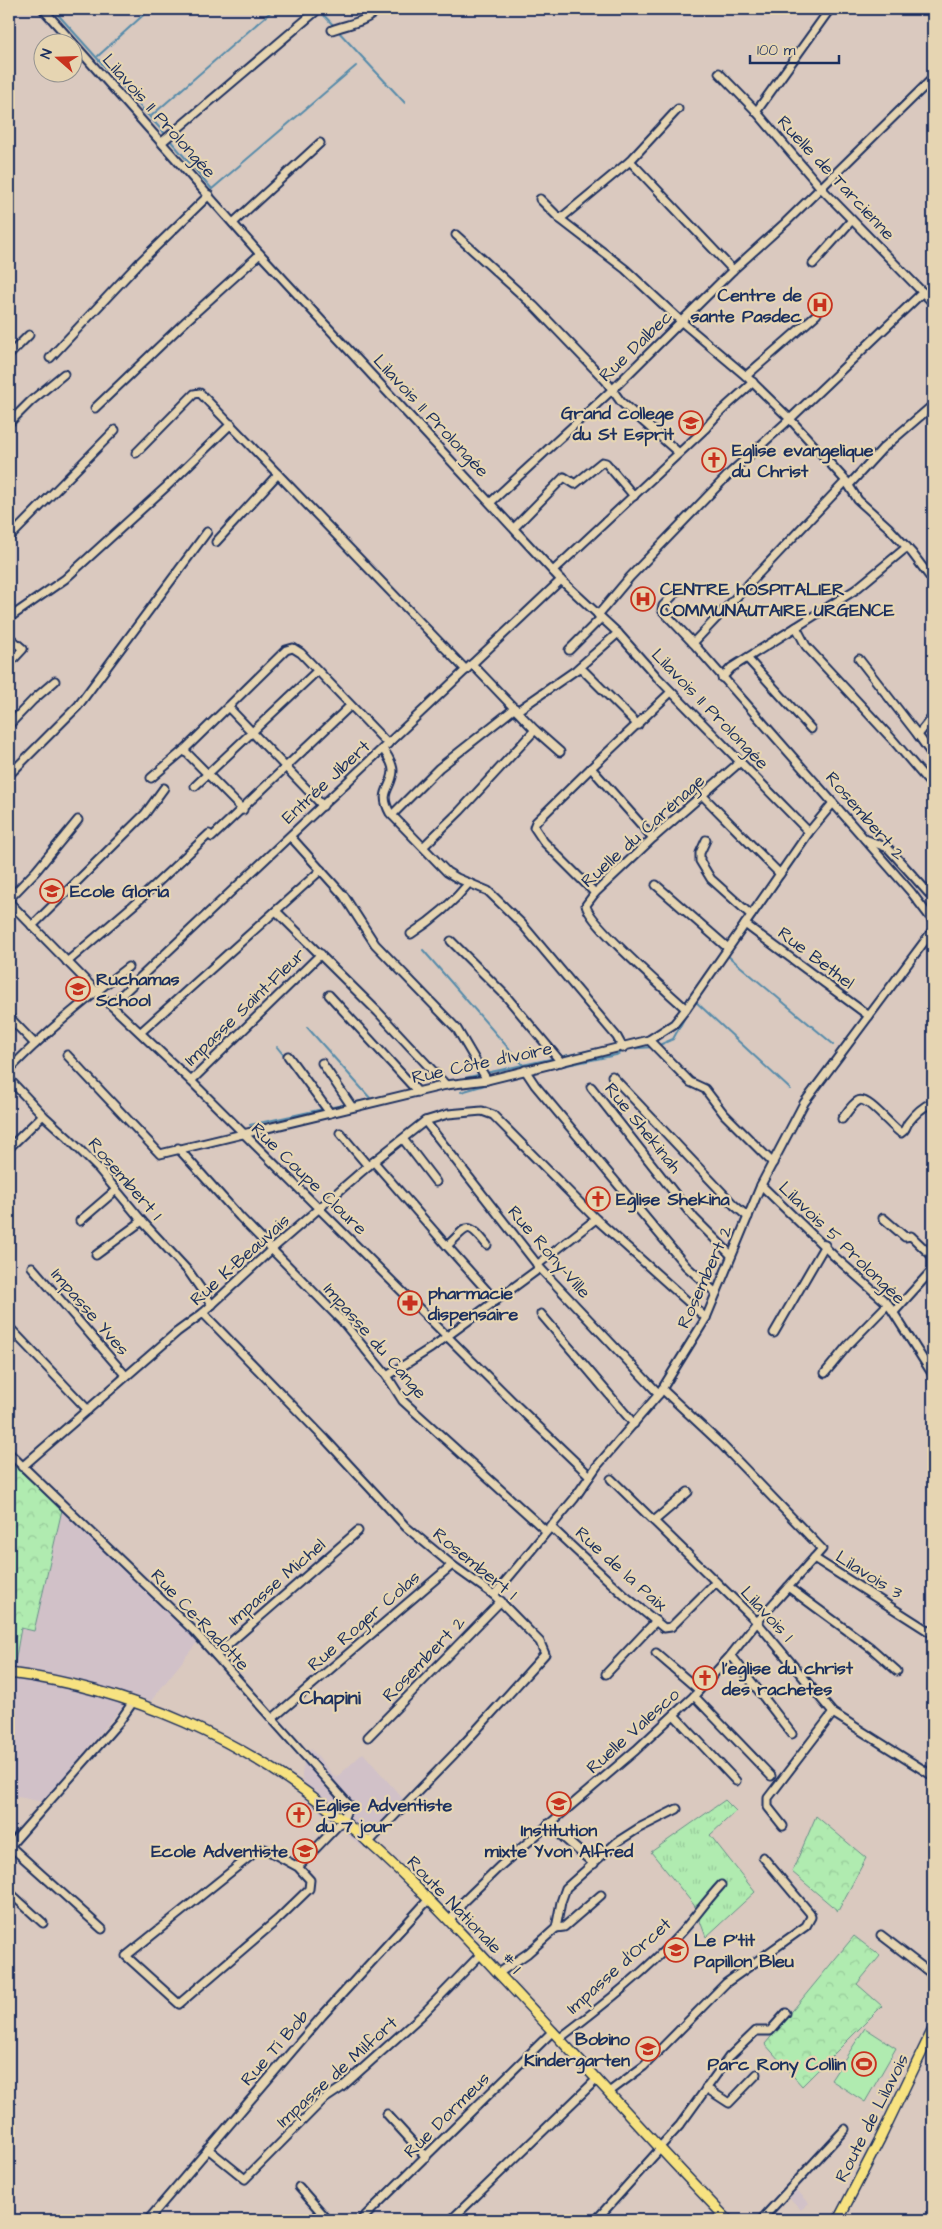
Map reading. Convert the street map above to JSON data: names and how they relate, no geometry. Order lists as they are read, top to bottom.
{
  "streets": {
    "main road": ["Route Nationale # 1", "Route de Lilavois"],
    "street": [
      "Lilavois 11 Prolongée",
      "Ruelle de Tarcienne",
      "Rue Dalbec",
      "Entrée Jibert",
      "Rosembert 2",
      "Ruelle du Carénage",
      "Rue Bethel",
      "Impasse Saint-Fleur",
      "Rue Côte d'Ivoire",
      "Rue Shekinah",
      "Rosembert 1",
      "Rue Coupe Cloure",
      "Lilavois 5 Prolongée",
      "Rue Rony-Ville",
      "Rue K-Beauvais",
      "Impasse Yves",
      "Impasse du Cange",
      "Rue de la Paix",
      "Lilavois 3",
      "Impasse Michel",
      "Lilavois 1",
      "Rue Ce-Radotte",
      "Rue Roger Colas",
      "Ruelle Valesco",
      "Impasse d'Orcet",
      "Rue Ti Bob",
      "Impasse de Milfort",
      "Rue Dormeus"
    ]
  },
  "crossings": [
    ["Lilavois 11 Prolongée", "Rue Dalbec"],
    ["Lilavois 11 Prolongée", "Entrée Jibert"],
    ["Lilavois 11 Prolongée", "Ruelle du Carénage"],
    ["Lilavois 11 Prolongée", "Rue Côte d'Ivoire"],
    ["Ruelle de Tarcienne", "Rue Dalbec"],
    ["Entrée Jibert", "Rue Coupe Cloure"],
    ["Rosembert 2", "Rue Bethel"],
    ["Rosembert 2", "Rue Côte d'Ivoire"],
    ["Rosembert 2", "Rue Shekinah"],
    ["Rosembert 2", "Rosembert 1"],
    ["Rosembert 2", "Rue Coupe Cloure"],
    ["Rosembert 2", "Lilavois 5 Prolongée"],
    ["Rosembert 2", "Rue Rony-Ville"],
    ["Rosembert 2", "Impasse du Cange"],
    ["Rosembert 2", "Rue de la Paix"],
    ["Ruelle du Carénage", "Rue Côte d'Ivoire"],
    ["Rue Bethel", "Rue Côte d'Ivoire"],
    ["Impasse Saint-Fleur", "Rue Coupe Cloure"],
    ["Rue Côte d'Ivoire", "Rue Coupe Cloure"],
    ["Rue Côte d'Ivoire", "Impasse du Cange"],
    ["Rosembert 1", "Rue K-Beauvais"],
    ["Rosembert 1", "Rue Roger Colas"],
    ["Rosembert 1", "Route Nationale # 1"],
    ["Rue Coupe Cloure", "Rue K-Beauvais"],
    ["Rue Rony-Ville", "Rue K-Beauvais"],
    ["Rue Rony-Ville", "Ruelle Valesco"],
    ["Rue K-Beauvais", "Impasse Yves"],
    ["Rue K-Beauvais", "Impasse du Cange"],
    ["Rue K-Beauvais", "Rue Ce-Radotte"],
    ["Impasse du Cange", "Rue de la Paix"],
    ["Rue de la Paix", "Lilavois 1"],
    ["Lilavois 3", "Ruelle Valesco"],
    ["Impasse Michel", "Rue Ce-Radotte"],
    ["Lilavois 1", "Ruelle Valesco"],
    ["Rue Ce-Radotte", "Rue Roger Colas"],
    ["Rue Ce-Radotte", "Route Nationale # 1"],
    ["Ruelle Valesco", "Route Nationale # 1"],
    ["Route Nationale # 1", "Impasse d'Orcet"],
    ["Route Nationale # 1", "Rue Ti Bob"],
    ["Route Nationale # 1", "Impasse de Milfort"],
    ["Route Nationale # 1", "Rue Dormeus"],
    ["Impasse d'Orcet", "Rue Dormeus"],
    ["Rue Ti Bob", "Impasse de Milfort"]
  ],
  "districts": ["Chapini"],
  "places": {
    "hospital": ["Centre de sante Pasdec", "CENTRE hOSPITALIER COMMUNAUTAIRE URGENCE"],
    "school or university": [
      "Grand college du St Esprit",
      "Ecole Gloria",
      "Ruchamas School",
      "Institution mixte Yvon Alfred",
      "Ecole Adventiste",
      "Le P'tit Papillon Bleu",
      "Bobino Kindergarten"
    ],
    "church": [
      "Eglise evangelique du Christ",
      "Eglise Shekina",
      "l'eglise du christ des rachetes",
      "Eglise Adventiste du 7 jour"
    ],
    "pharmacy": ["pharmacie dispensaire"],
    "sports": ["Parc Rony Collin"]
  },
  "scale_bar": "100 m",
  "north": "left"
}
